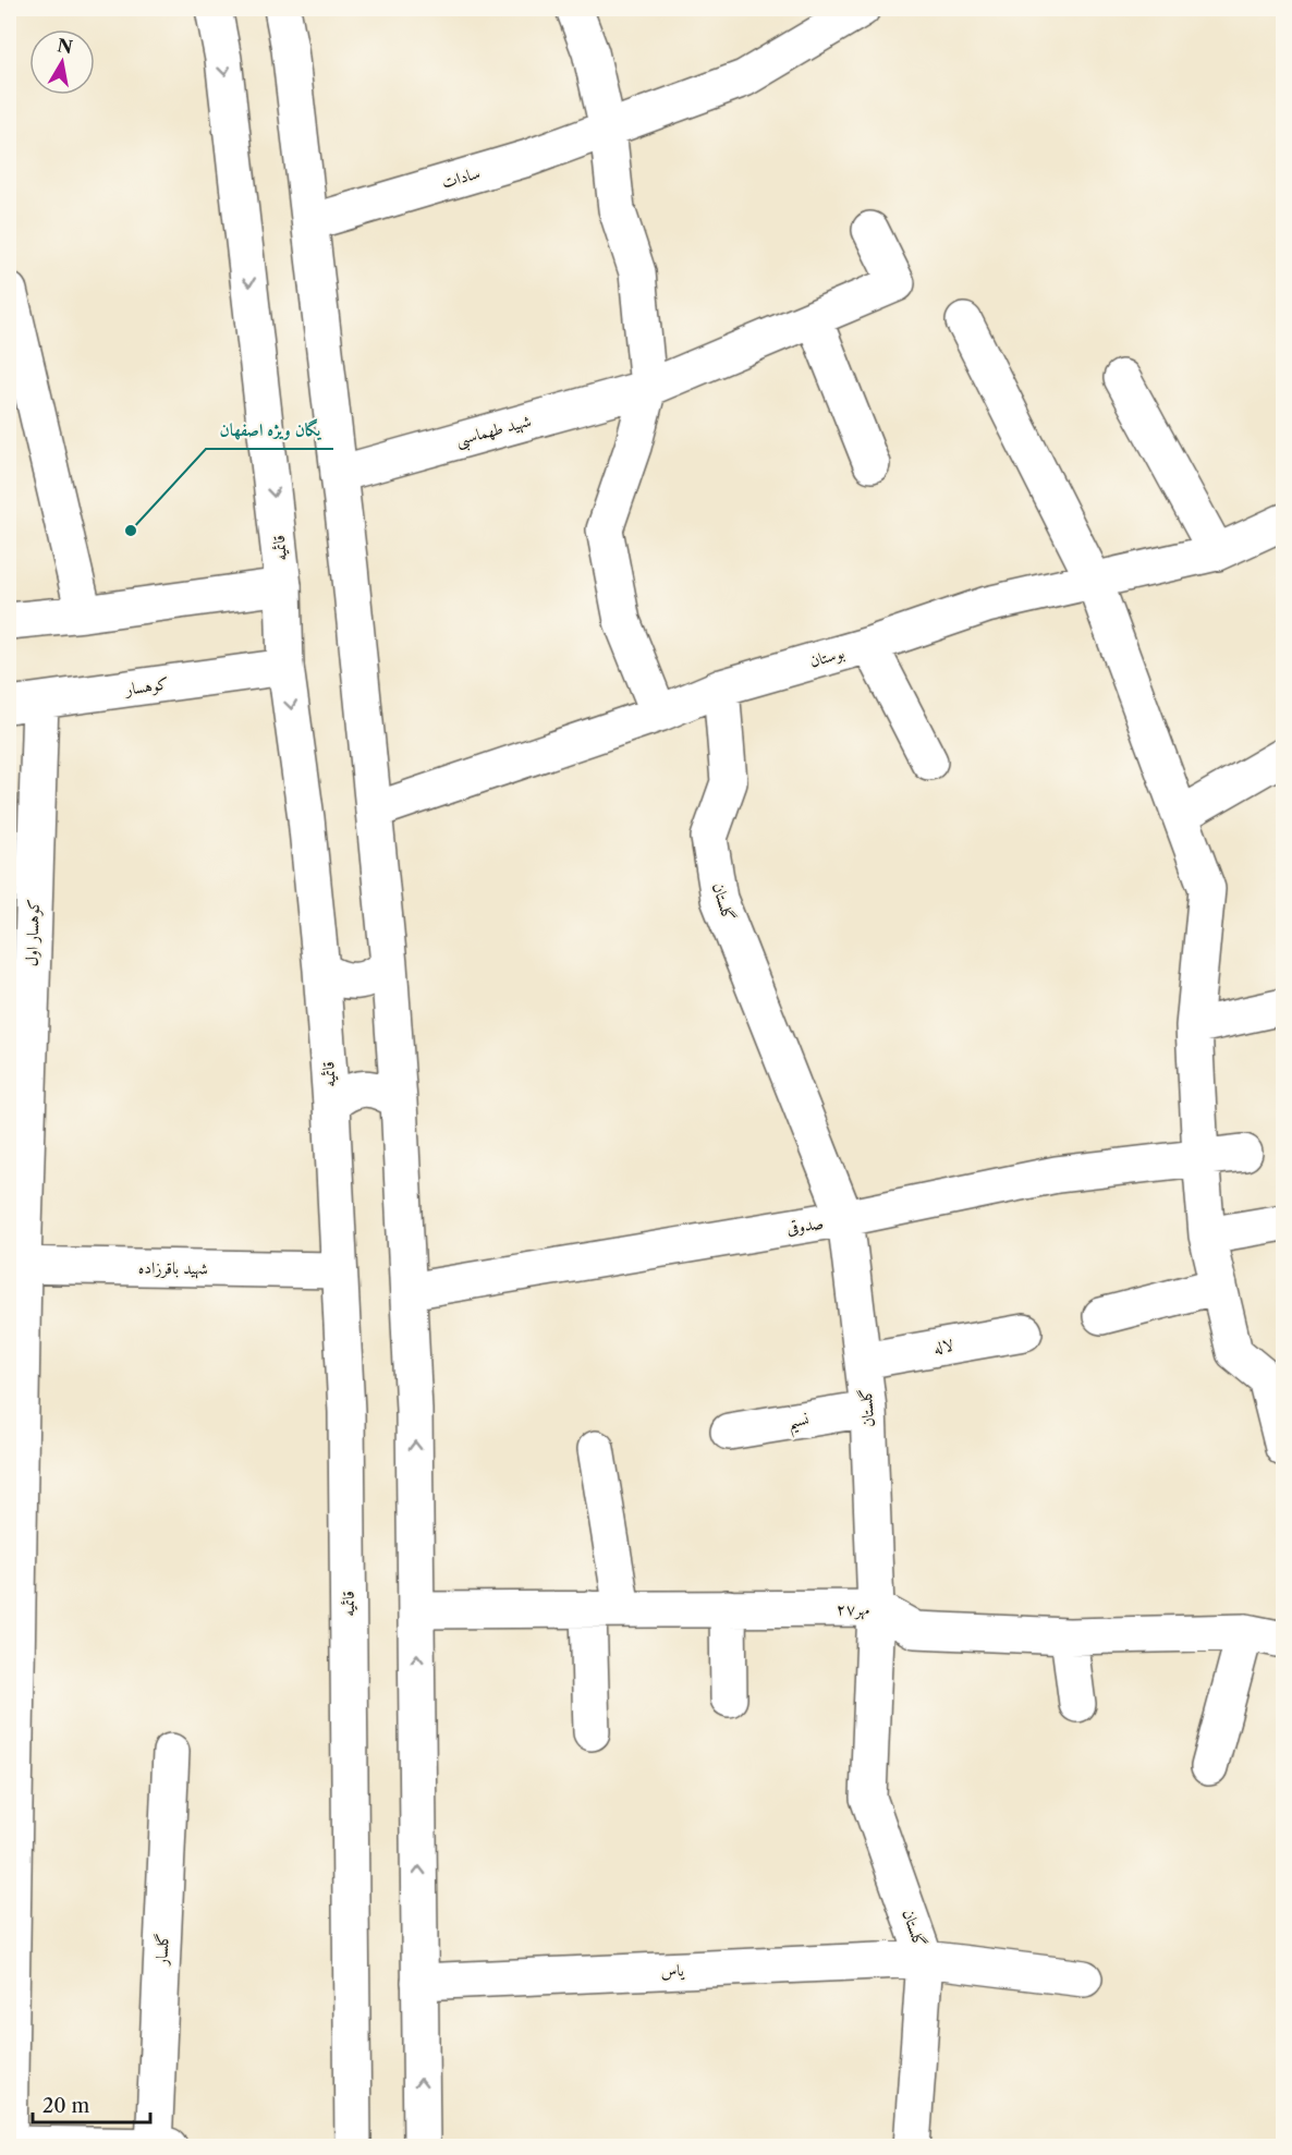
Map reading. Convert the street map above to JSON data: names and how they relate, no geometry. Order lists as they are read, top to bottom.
{
  "streets": {
    "street": [
      "سادات",
      "شهید طهماسبی",
      "قائمیه",
      "بوستان",
      "کوهسار",
      "گلستان",
      "کوهسار اول",
      "صدوقی",
      "شهید باقرزاده",
      "لاله",
      "نسیم",
      "مهر۲۷",
      "گلسار",
      "یاس"
    ]
  },
  "crossings": [
    ["قائمیه", "کوهسار"],
    ["قائمیه", "شهید باقرزاده"],
    ["بوستان", "گلستان"],
    ["کوهسار", "کوهسار اول"],
    ["گلستان", "صدوقی"],
    ["گلستان", "لاله"],
    ["گلستان", "نسیم"],
    ["گلستان", "مهر۲۷"],
    ["گلستان", "یاس"],
    ["کوهسار اول", "شهید باقرزاده"]
  ],
  "places": ["یگان ویژه اصفهان"],
  "scale_bar": "20 m",
  "north": "top"
}
